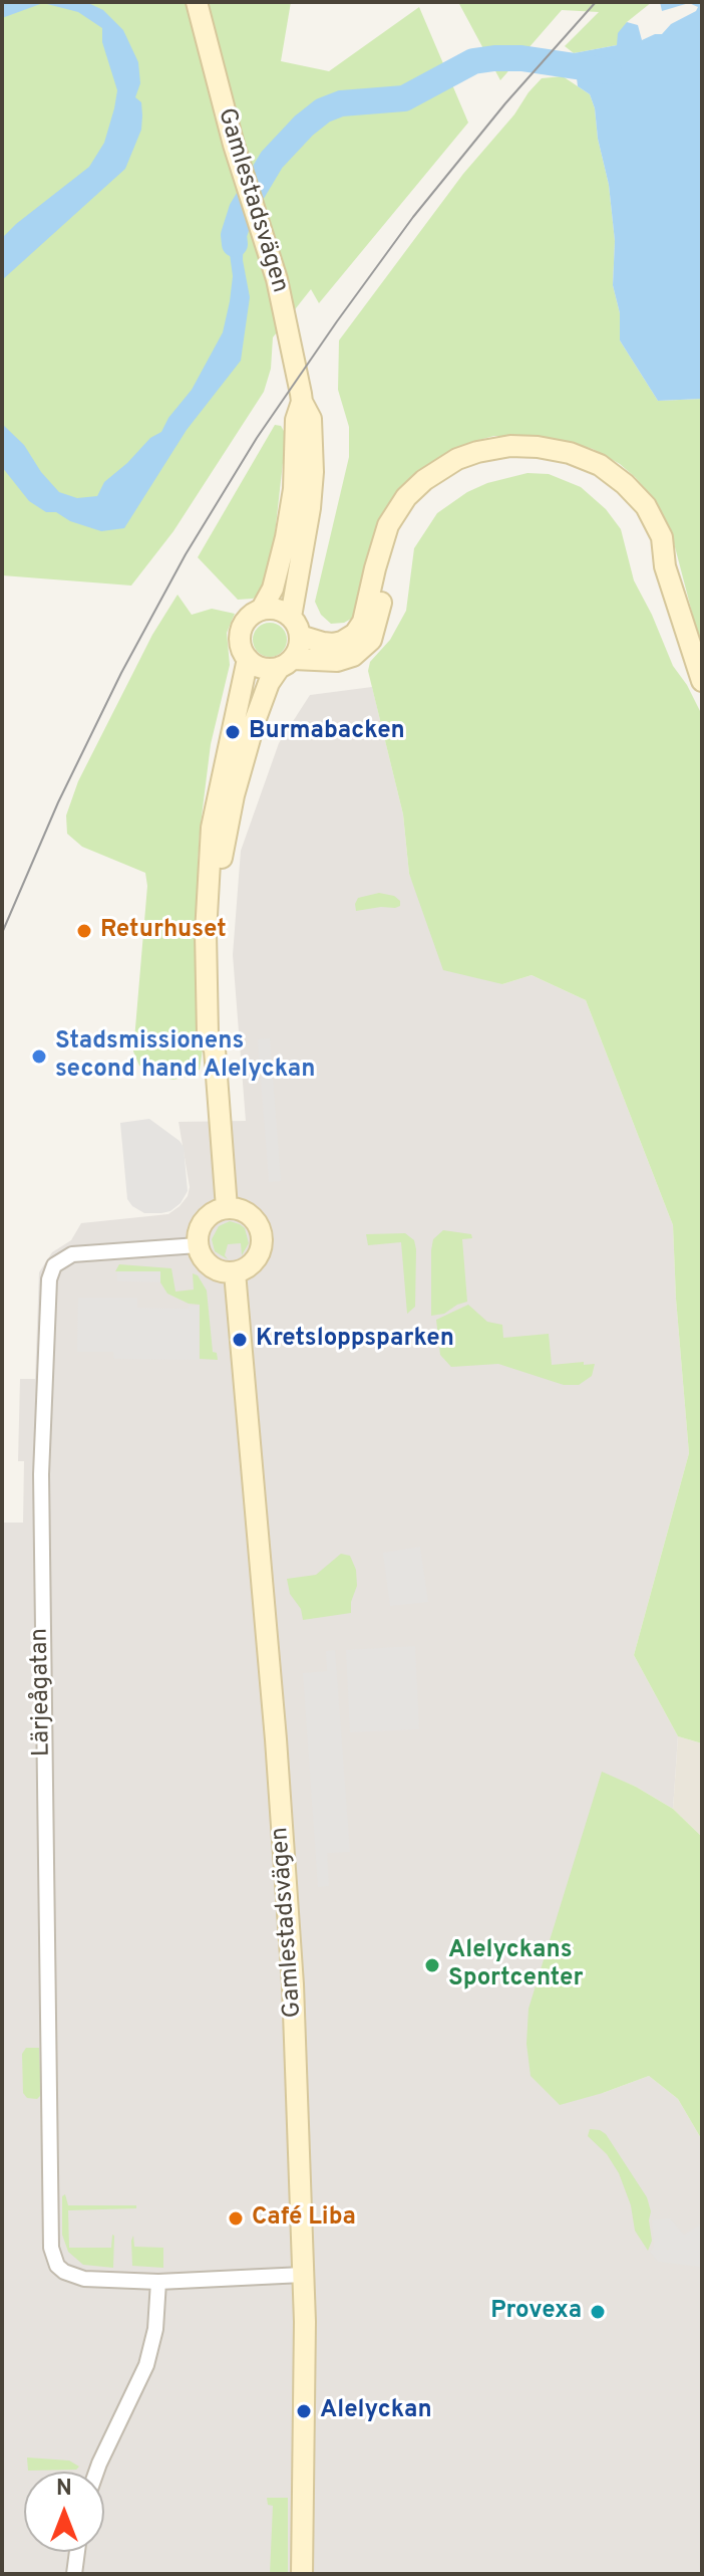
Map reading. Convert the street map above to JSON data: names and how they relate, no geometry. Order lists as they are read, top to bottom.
{
  "streets": {
    "street": ["Gamlestadsvägen", "Lärjeågatan"]
  },
  "crossings": [
    ["Gamlestadsvägen", "Lärjeågatan"]
  ],
  "places": [
    "Burmabacken",
    "Returhuset",
    "Stadsmissionens second hand Alelyckan",
    "Kretsloppsparken",
    "Alelyckans Sportcenter",
    "Café Liba",
    "Provexa",
    "Alelyckan"
  ],
  "north": "top"
}
